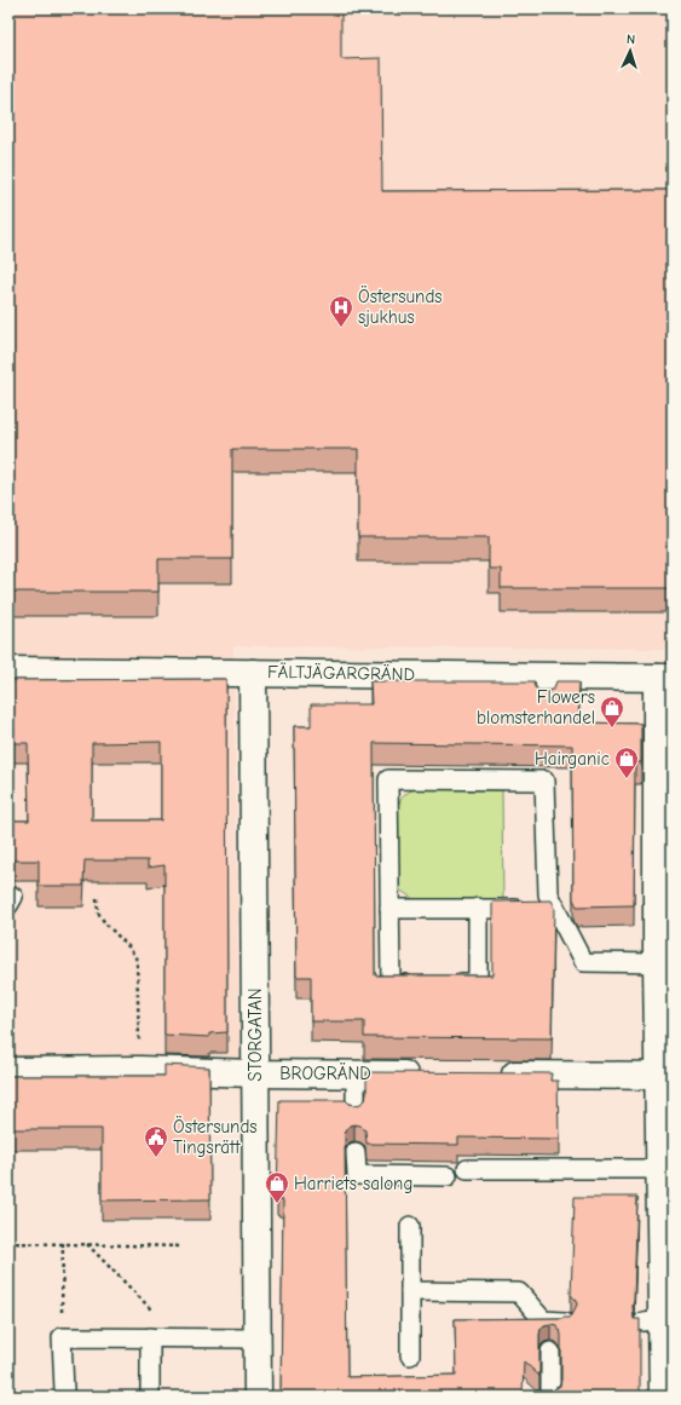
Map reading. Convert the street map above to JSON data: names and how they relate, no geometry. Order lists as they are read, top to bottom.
{
  "streets": {
    "street": ["FÄLTJÄGARGRÄND", "STORGATAN", "BROGRÄND"]
  },
  "crossings": [
    ["FÄLTJÄGARGRÄND", "STORGATAN"],
    ["STORGATAN", "BROGRÄND"]
  ],
  "places": {
    "hospital": ["Östersunds sjukhus"],
    "shop": ["Flowers blomsterhandel", "Hairganic", "Harriets salong"],
    "public building": ["Östersunds Tingsrätt"]
  },
  "north": "top"
}
